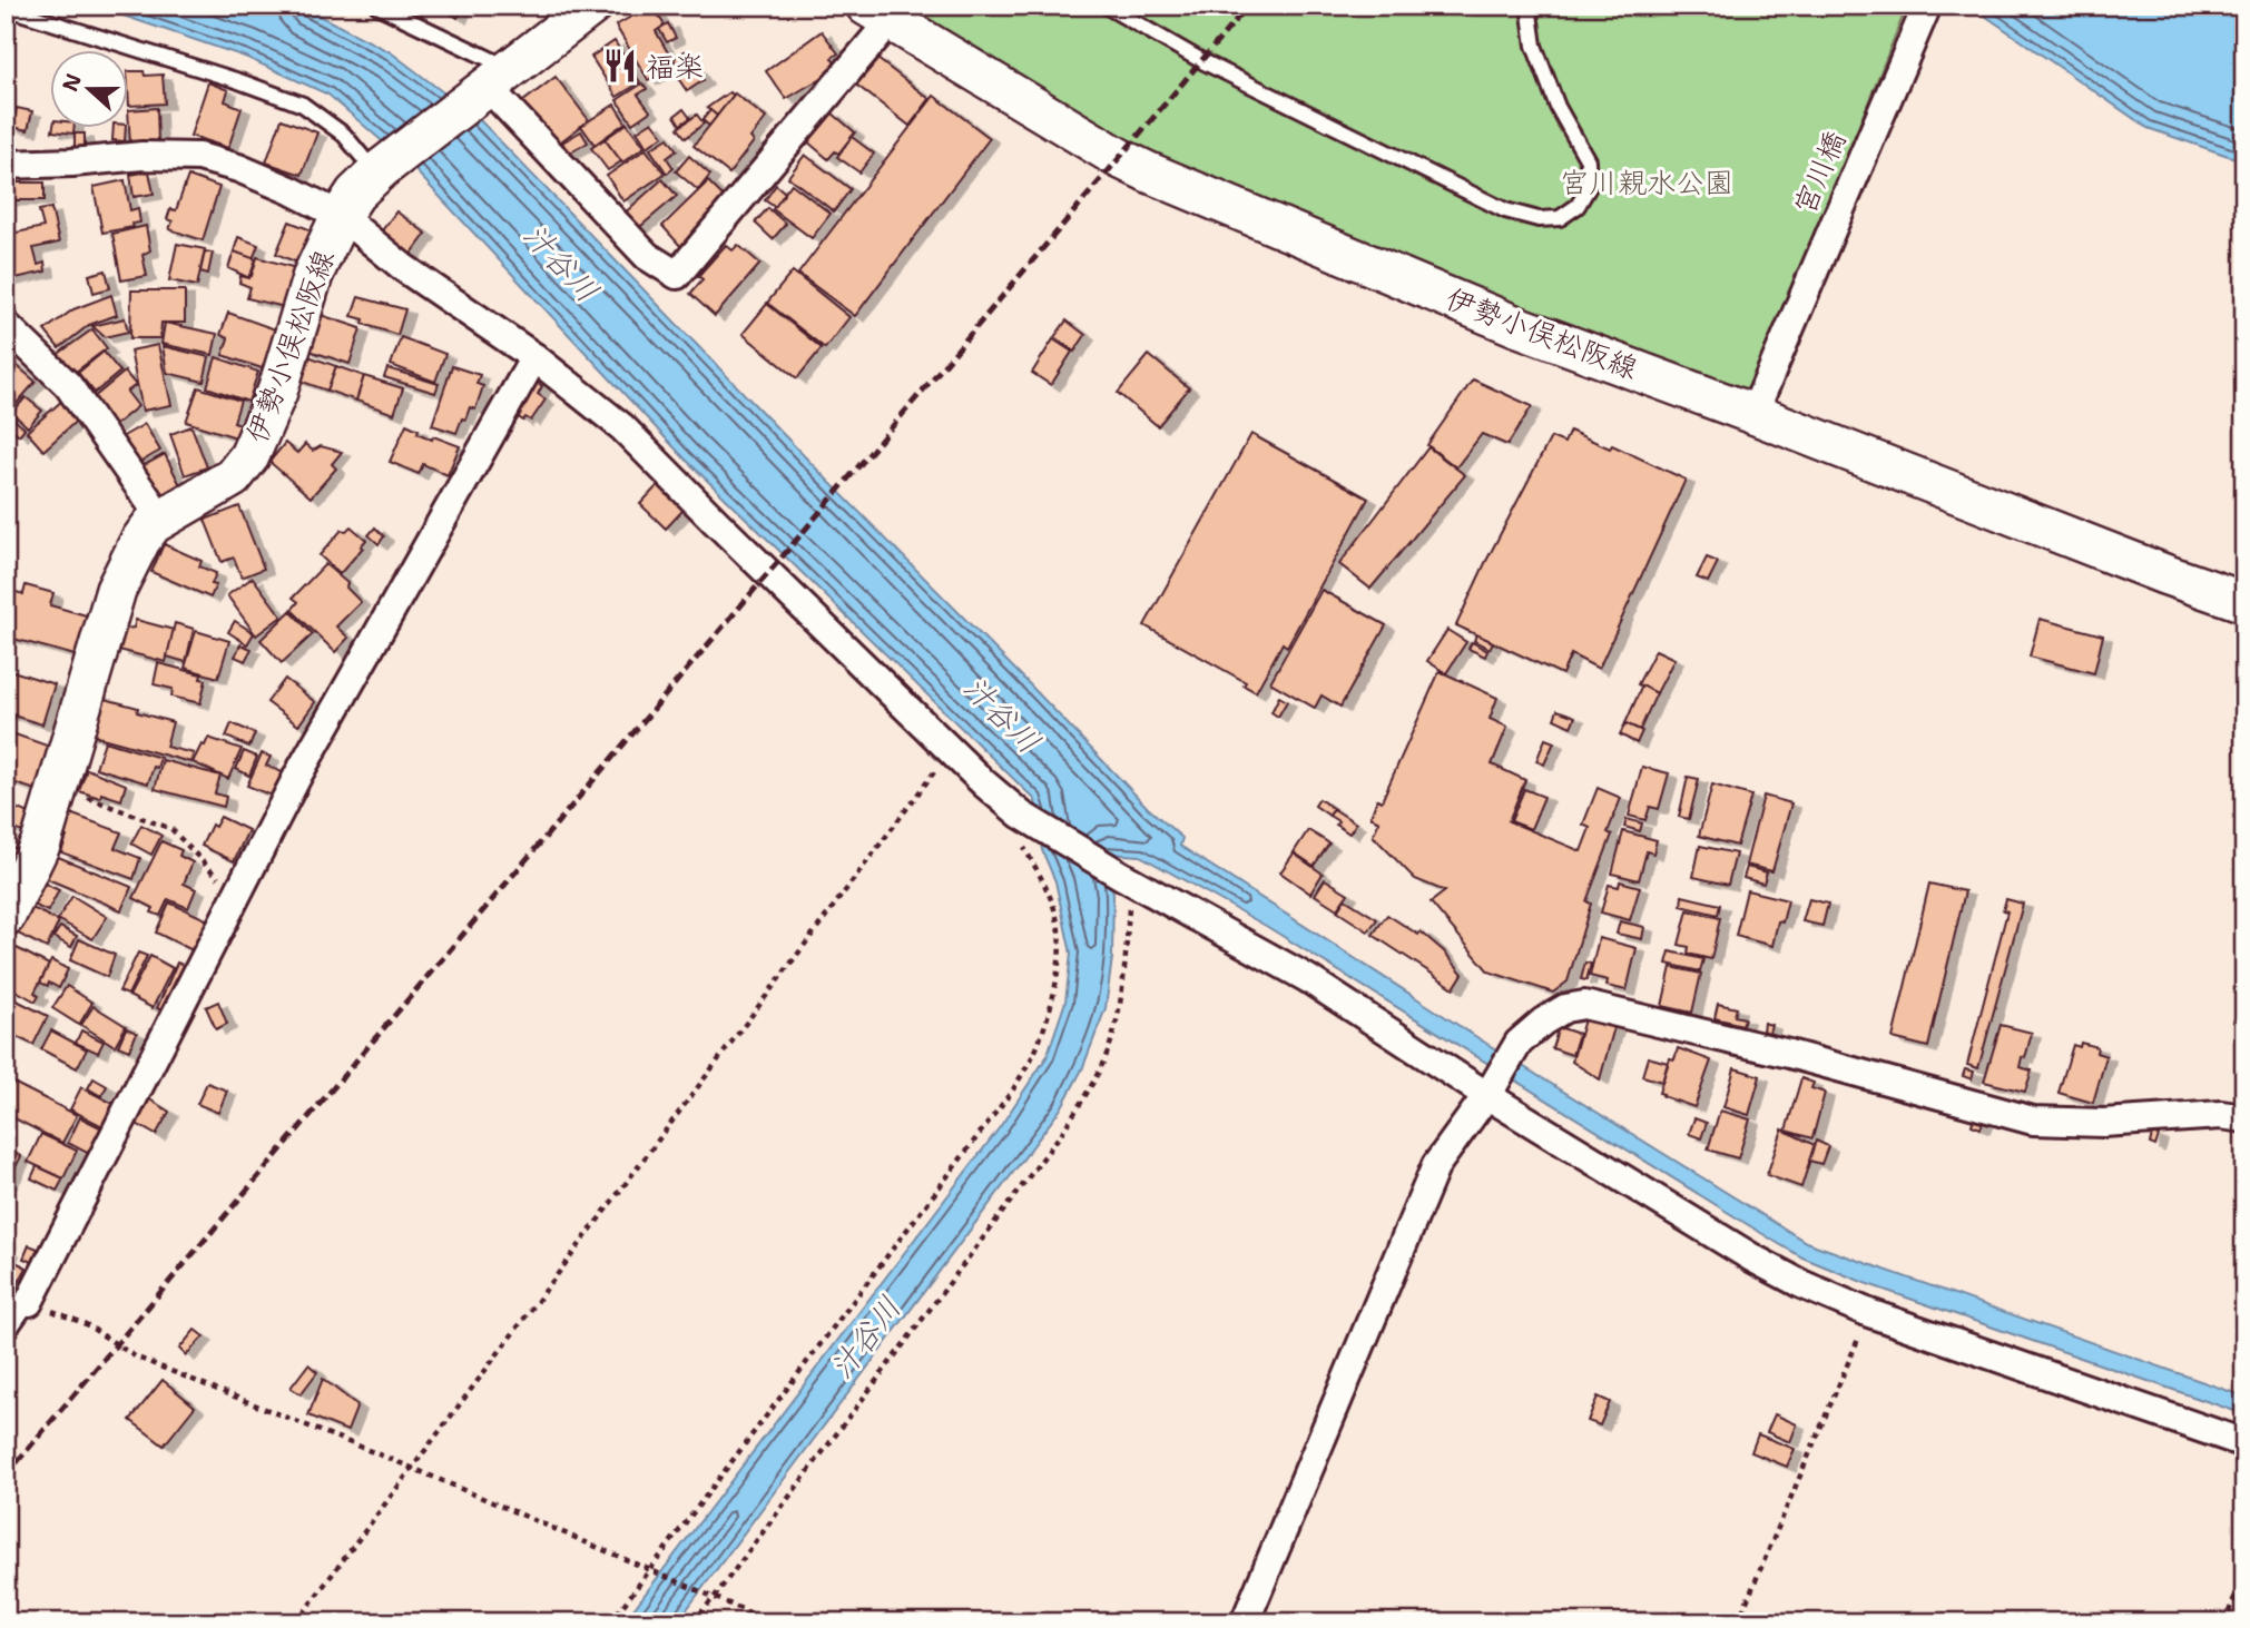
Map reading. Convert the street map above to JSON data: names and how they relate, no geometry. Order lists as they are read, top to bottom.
{
  "streets": {
    "main road": ["伊勢小俣松阪線"],
    "street": ["宮川橋"]
  },
  "crossings": [
    ["宮川橋", "伊勢小俣松阪線"]
  ],
  "water": ["汁谷川"],
  "parks": ["宮川親水公園"],
  "places": {
    "restaurant": ["福楽"]
  },
  "north": "left"
}
